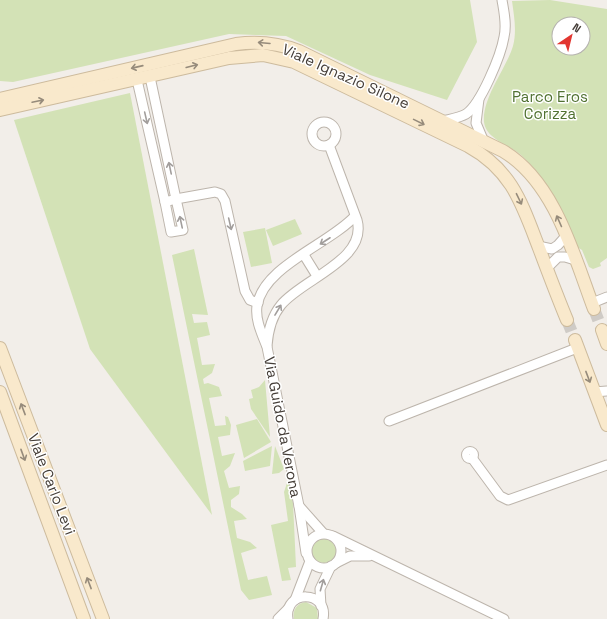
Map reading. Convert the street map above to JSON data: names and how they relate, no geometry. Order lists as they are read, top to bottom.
{
  "streets": {
    "street": ["Viale Ignazio Silone", "Via Guido da Verona", "Viale Carlo Levi"]
  },
  "parks": ["Parco Eros Corizza"],
  "north": "top right"
}
